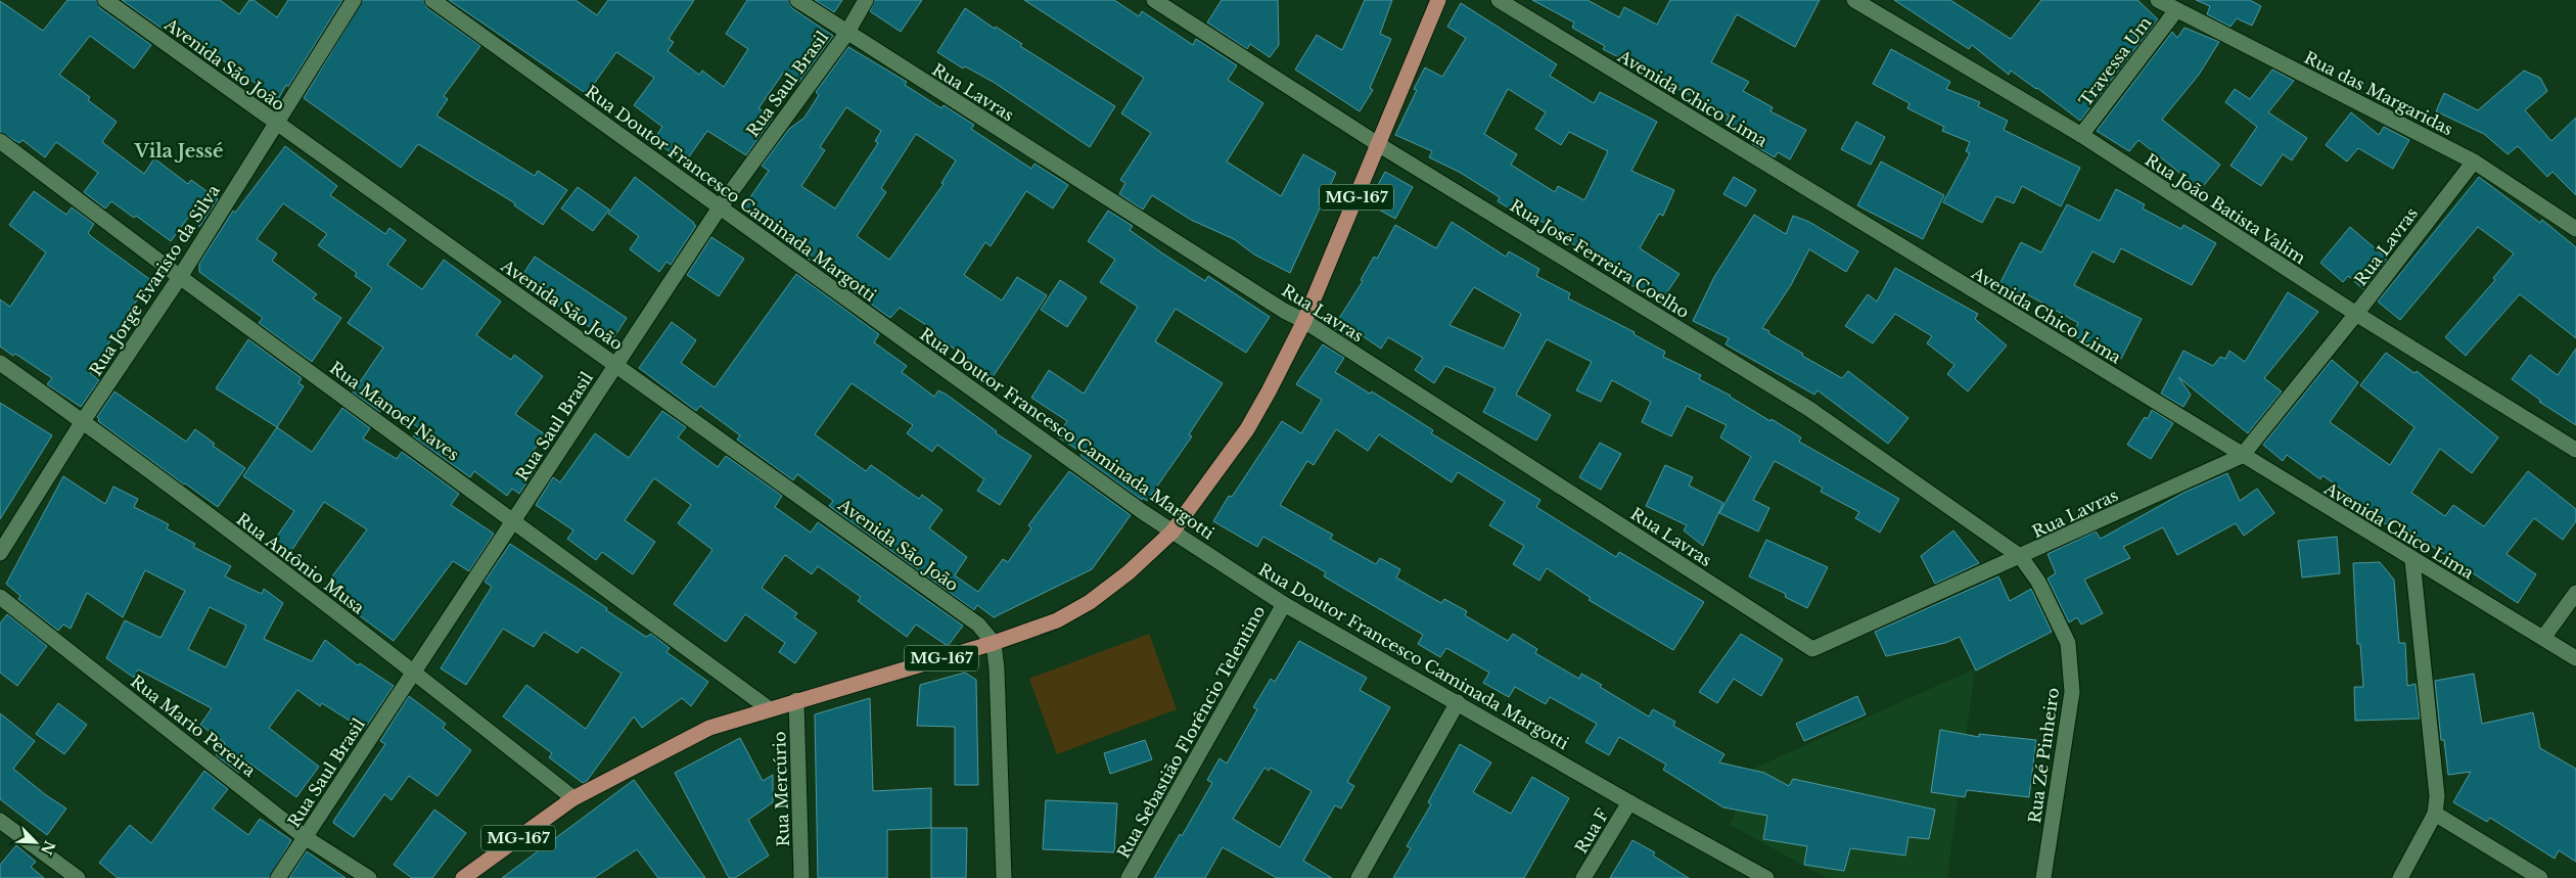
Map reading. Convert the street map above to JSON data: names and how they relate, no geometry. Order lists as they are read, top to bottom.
{
  "streets": {
    "main road": ["MG-167"],
    "street": [
      "Travessa Um",
      "Avenida São João",
      "Rua Saul Brasil",
      "Rua Lavras",
      "Rua das Margaridas",
      "Avenida Chico Lima",
      "Rua Doutor Francesco Caminada Margotti",
      "Rua João Batista Valim",
      "Rua José Ferreira Coelho",
      "Rua Jorge Evaristo da Silva",
      "Rua Manoel Naves",
      "Rua Antônio Musa",
      "Rua Mario Pereira",
      "Rua Sebastião Florêncio Telentino",
      "Rua Zé Pinheiro",
      "Rua Mercúrio",
      "Rua F"
    ]
  },
  "crossings": [
    ["Travessa Um", "Rua das Margaridas"],
    ["Travessa Um", "Rua João Batista Valim"],
    ["Avenida São João", "Rua Saul Brasil"],
    ["Avenida São João", "MG-167"],
    ["Avenida São João", "Rua Jorge Evaristo da Silva"],
    ["Rua Saul Brasil", "Rua Lavras"],
    ["Rua Saul Brasil", "Rua Doutor Francesco Caminada Margotti"],
    ["Rua Saul Brasil", "Rua Manoel Naves"],
    ["Rua Saul Brasil", "Rua Antônio Musa"],
    ["Rua Saul Brasil", "Rua Mario Pereira"],
    ["Rua Lavras", "Rua das Margaridas"],
    ["Rua Lavras", "Avenida Chico Lima"],
    ["Rua Lavras", "MG-167"],
    ["Rua Lavras", "Rua João Batista Valim"],
    ["Rua Lavras", "Rua José Ferreira Coelho"],
    ["Rua Lavras", "Rua Zé Pinheiro"],
    ["Rua Doutor Francesco Caminada Margotti", "MG-167"],
    ["Rua Doutor Francesco Caminada Margotti", "Rua Sebastião Florêncio Telentino"],
    ["Rua Doutor Francesco Caminada Margotti", "Rua F"],
    ["MG-167", "Rua José Ferreira Coelho"],
    ["MG-167", "Rua Manoel Naves"],
    ["MG-167", "Rua Antônio Musa"],
    ["MG-167", "Rua Mercúrio"],
    ["Rua José Ferreira Coelho", "Rua Zé Pinheiro"],
    ["Rua Jorge Evaristo da Silva", "Rua Manoel Naves"],
    ["Rua Jorge Evaristo da Silva", "Rua Antônio Musa"]
  ],
  "districts": ["Vila Jessé"],
  "north": "bottom right"
}
